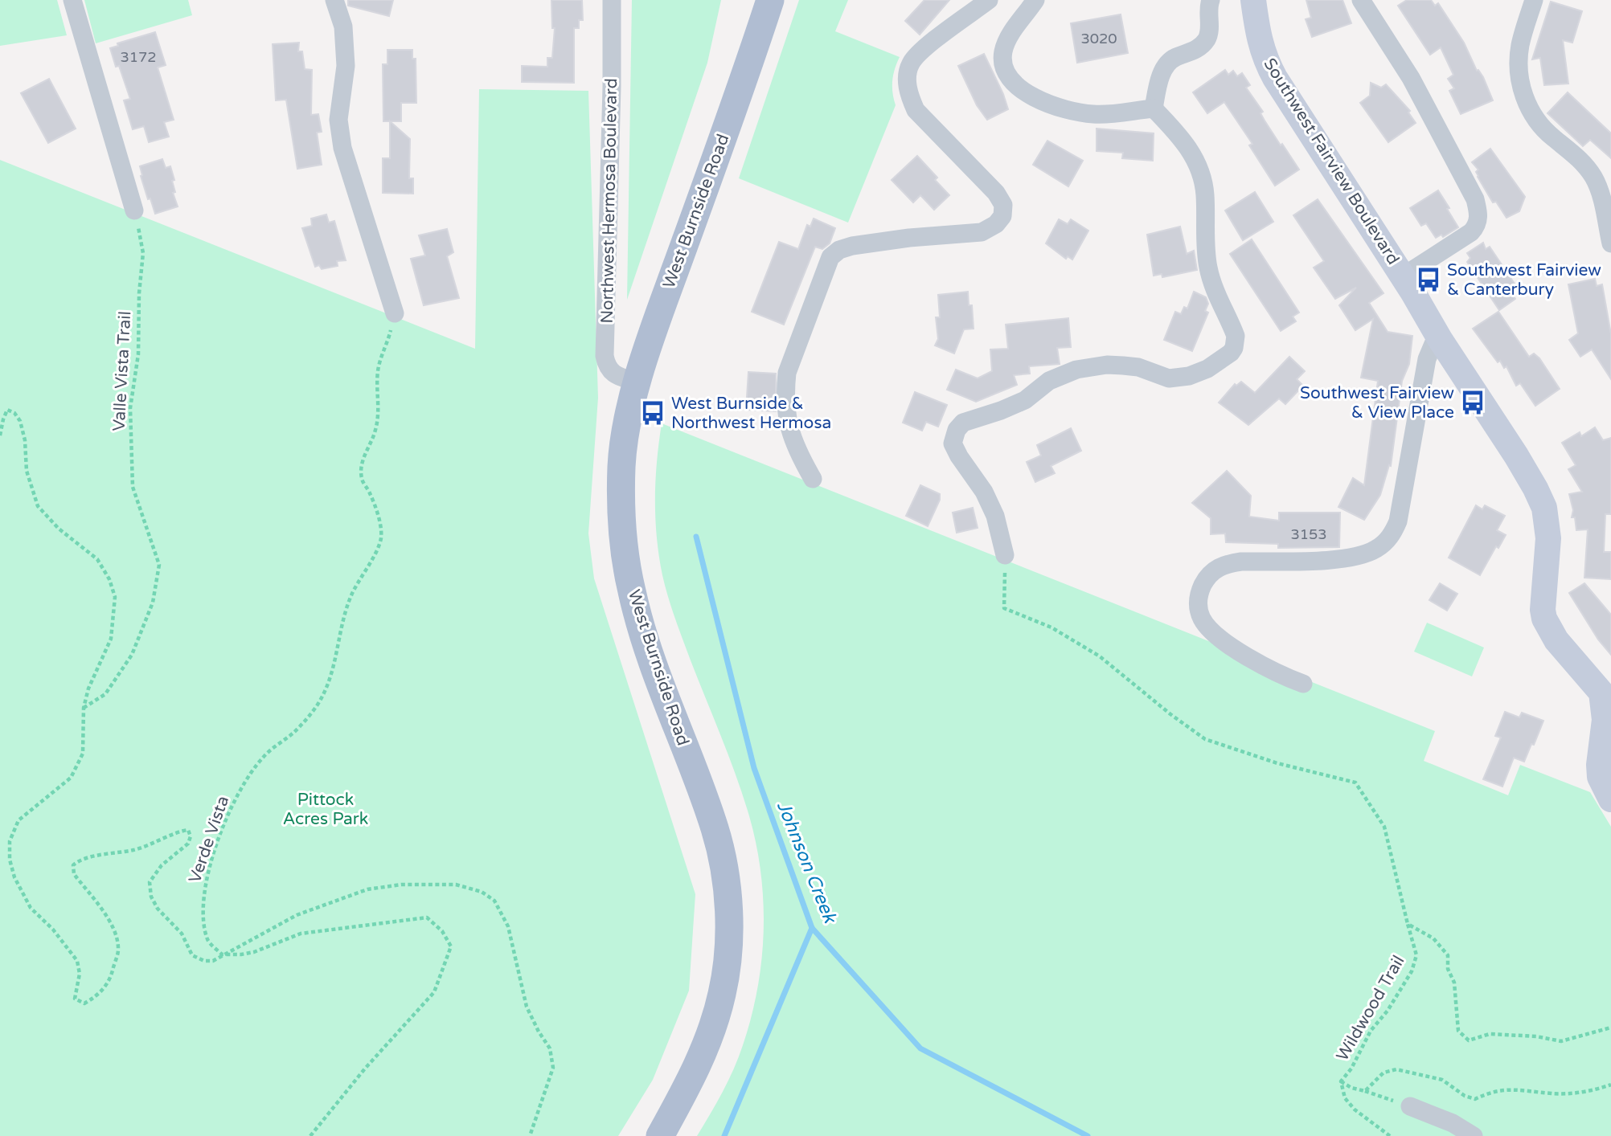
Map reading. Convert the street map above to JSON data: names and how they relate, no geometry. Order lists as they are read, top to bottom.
{
  "streets": {
    "main road": ["West Burnside Road"],
    "street": ["Southwest Fairview Boulevard", "Northwest Hermosa Boulevard"],
    "path": ["Valle Vista Trail", "Verde Vista", "Wildwood Trail"]
  },
  "crossings": [
    ["Northwest Hermosa Boulevard", "West Burnside Road"]
  ],
  "water": ["Johnson Creek"],
  "parks": ["Pittock Acres Park"],
  "places": {
    "bus stop": ["Southwest Fairview & Canterbury", "Southwest Fairview & View Place", "West Burnside & Northwest Hermosa"]
  },
  "house_numbers": ["3020", "3172", "3153"]
}
